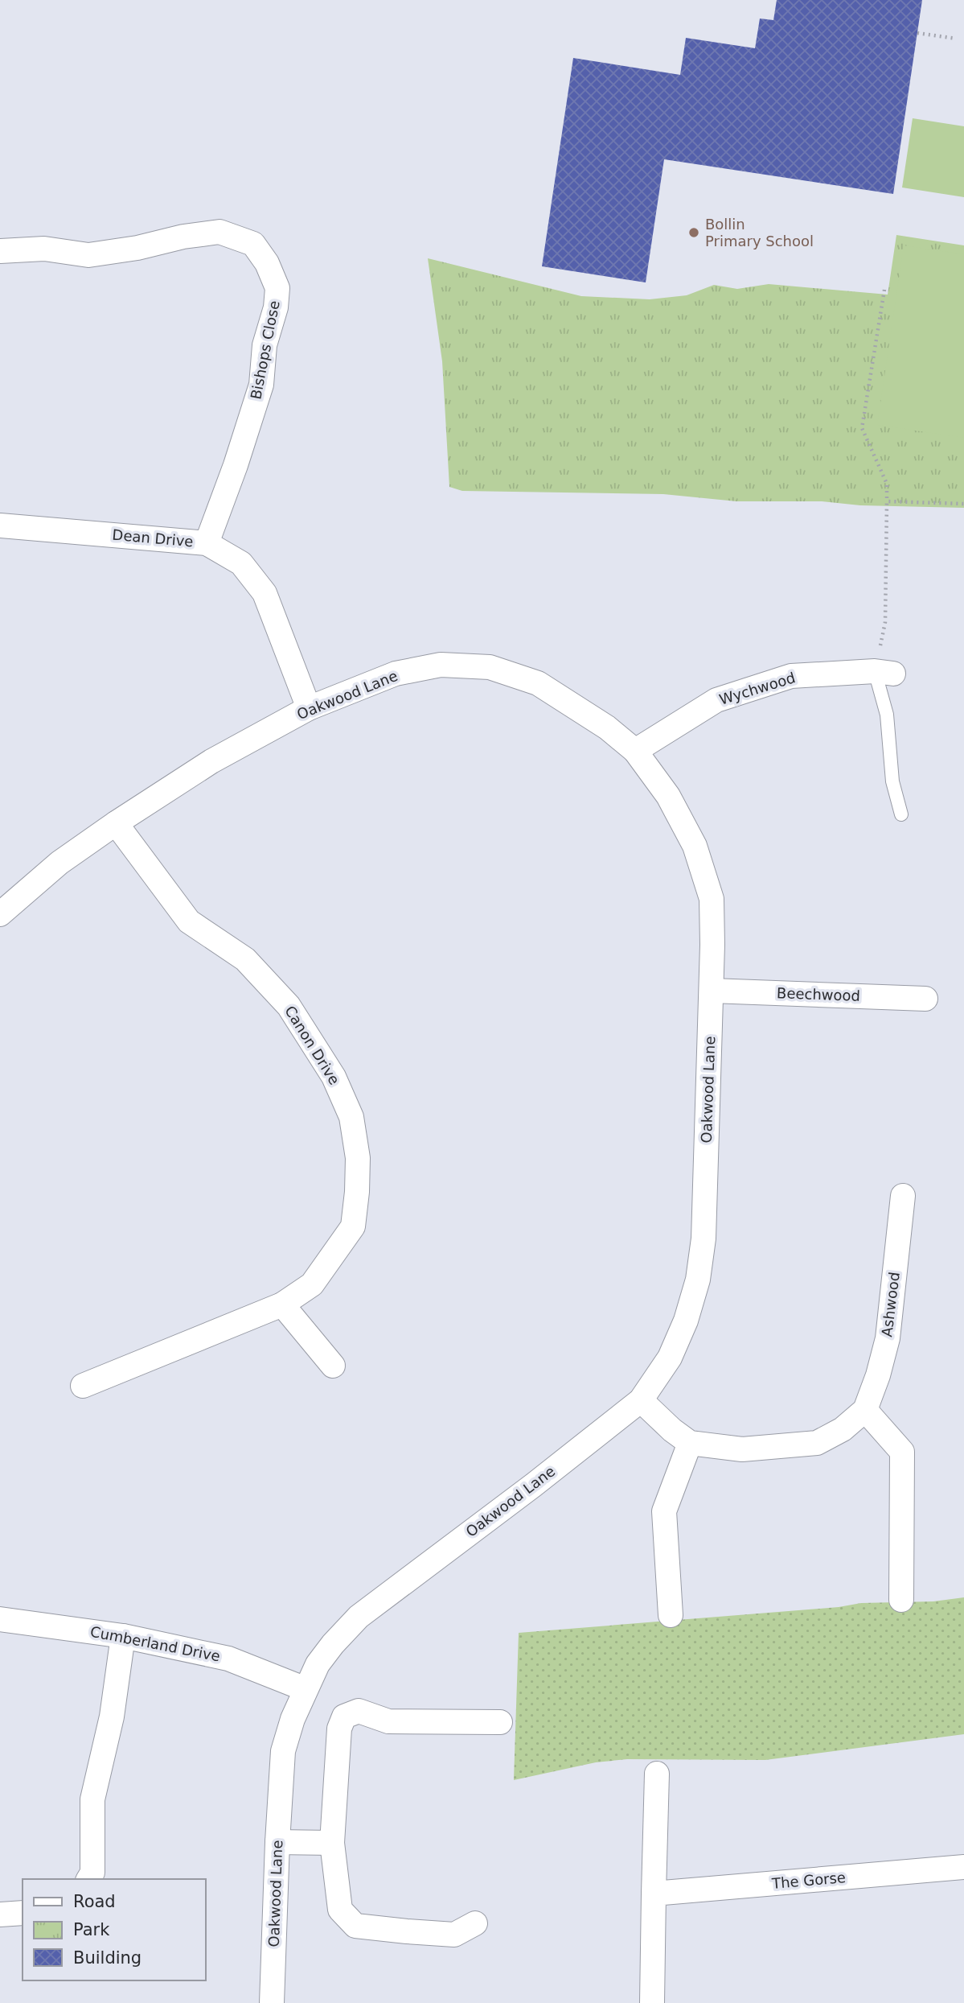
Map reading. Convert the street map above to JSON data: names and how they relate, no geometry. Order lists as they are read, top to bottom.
{
  "streets": {
    "street": [
      "Bishops Close",
      "Dean Drive",
      "Wychwood",
      "Oakwood Lane",
      "Beechwood",
      "Canon Drive",
      "Ashwood",
      "Cumberland Drive",
      "The Gorse"
    ]
  },
  "crossings": [
    ["Bishops Close", "Dean Drive"],
    ["Dean Drive", "Oakwood Lane"],
    ["Wychwood", "Oakwood Lane"],
    ["Oakwood Lane", "Beechwood"],
    ["Oakwood Lane", "Canon Drive"],
    ["Oakwood Lane", "Cumberland Drive"]
  ],
  "places": ["Bollin Primary School"],
  "legend": ["Road", "Park", "Building"]
}
